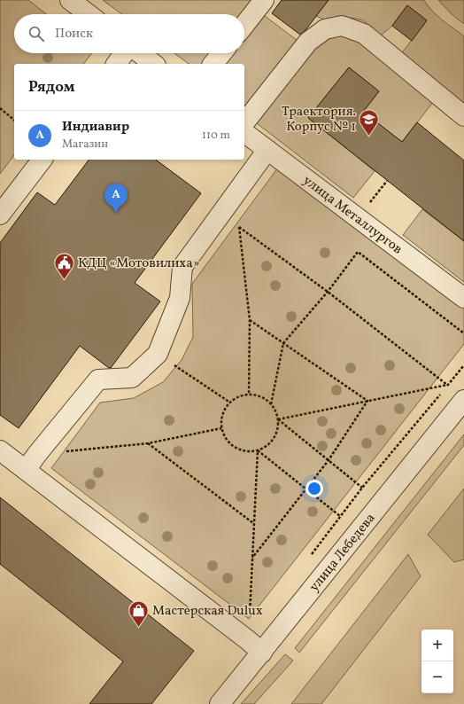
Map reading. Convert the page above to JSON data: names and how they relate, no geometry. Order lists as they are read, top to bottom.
{
  "streets": {
    "street": ["улица Металлургов", "улица Лебедева"]
  },
  "places": {
    "school or university": ["Траектория. Корпус № 1"],
    "public building": ["КДЦ «Мотовилиха»"],
    "shop": ["Мастерская Dulux"]
  },
  "page": {
    "search": "Поиск",
    "heading": "Рядом",
    "list": [
      {
        "mark": "A",
        "name": "Индиавир",
        "note": "Магазин",
        "value": "110 m"
      }
    ],
    "pins": "A",
    "map_buttons": ["+", "−"]
  }
}
